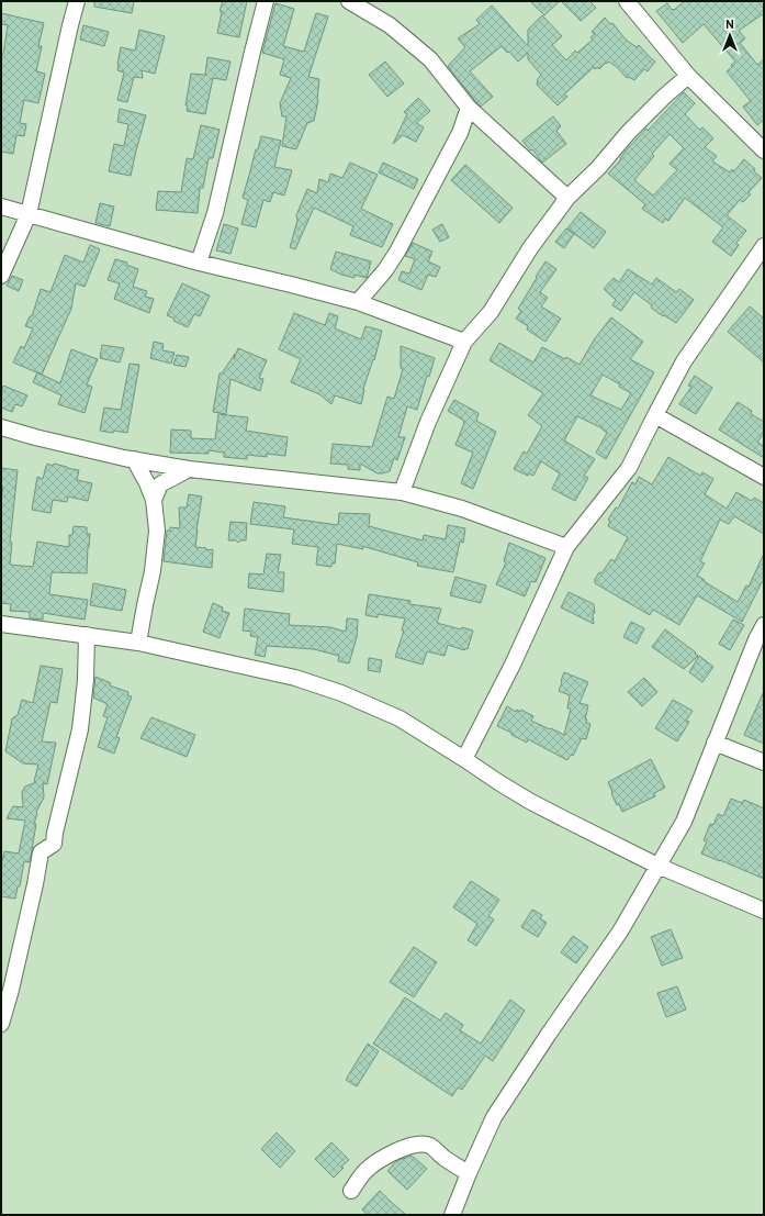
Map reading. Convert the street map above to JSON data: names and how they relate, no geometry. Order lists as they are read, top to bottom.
{
  "north": "top"
}
